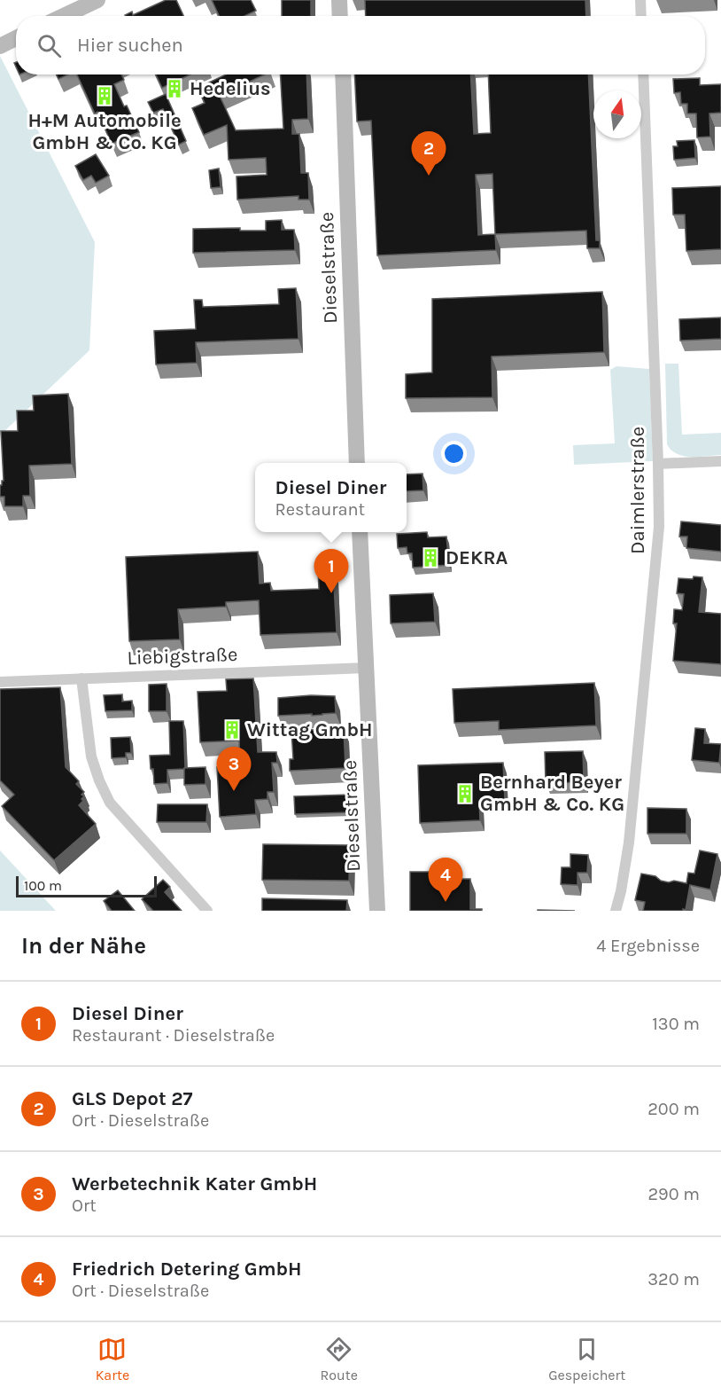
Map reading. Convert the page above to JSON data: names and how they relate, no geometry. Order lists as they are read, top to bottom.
{
  "streets": {
    "street": ["Dieselstraße", "Daimlerstraße", "Liebigstraße"]
  },
  "crossings": [
    ["Dieselstraße", "Liebigstraße"]
  ],
  "places": {
    "building": [
      "Hedelius",
      "H+M Automobile GmbH & Co. KG",
      "DEKRA",
      "Wittag GmbH",
      "Bernhard Beyer GmbH & Co. KG"
    ]
  },
  "scale_bar": "100 m",
  "north": "top",
  "page": {
    "search": "Hier suchen",
    "pins": [
      "2",
      "1",
      "3",
      "4"
    ],
    "popup": ["Diesel Diner", "Restaurant"],
    "scale": "100 m",
    "heading": ["In der Nähe", "4 Ergebnisse"],
    "list": [
      {
        "mark": "1",
        "name": "Diesel Diner",
        "note": "Restaurant · Dieselstraße",
        "value": "130 m"
      },
      {
        "mark": "2",
        "name": "GLS Depot 27",
        "note": "Ort · Dieselstraße",
        "value": "200 m"
      },
      {
        "mark": "3",
        "name": "Werbetechnik Kater GmbH",
        "note": "Ort",
        "value": "290 m"
      },
      {
        "mark": "4",
        "name": "Friedrich Detering GmbH",
        "note": "Ort · Dieselstraße",
        "value": "320 m"
      }
    ],
    "nav": ["Karte", "Route", "Gespeichert"]
  }
}
